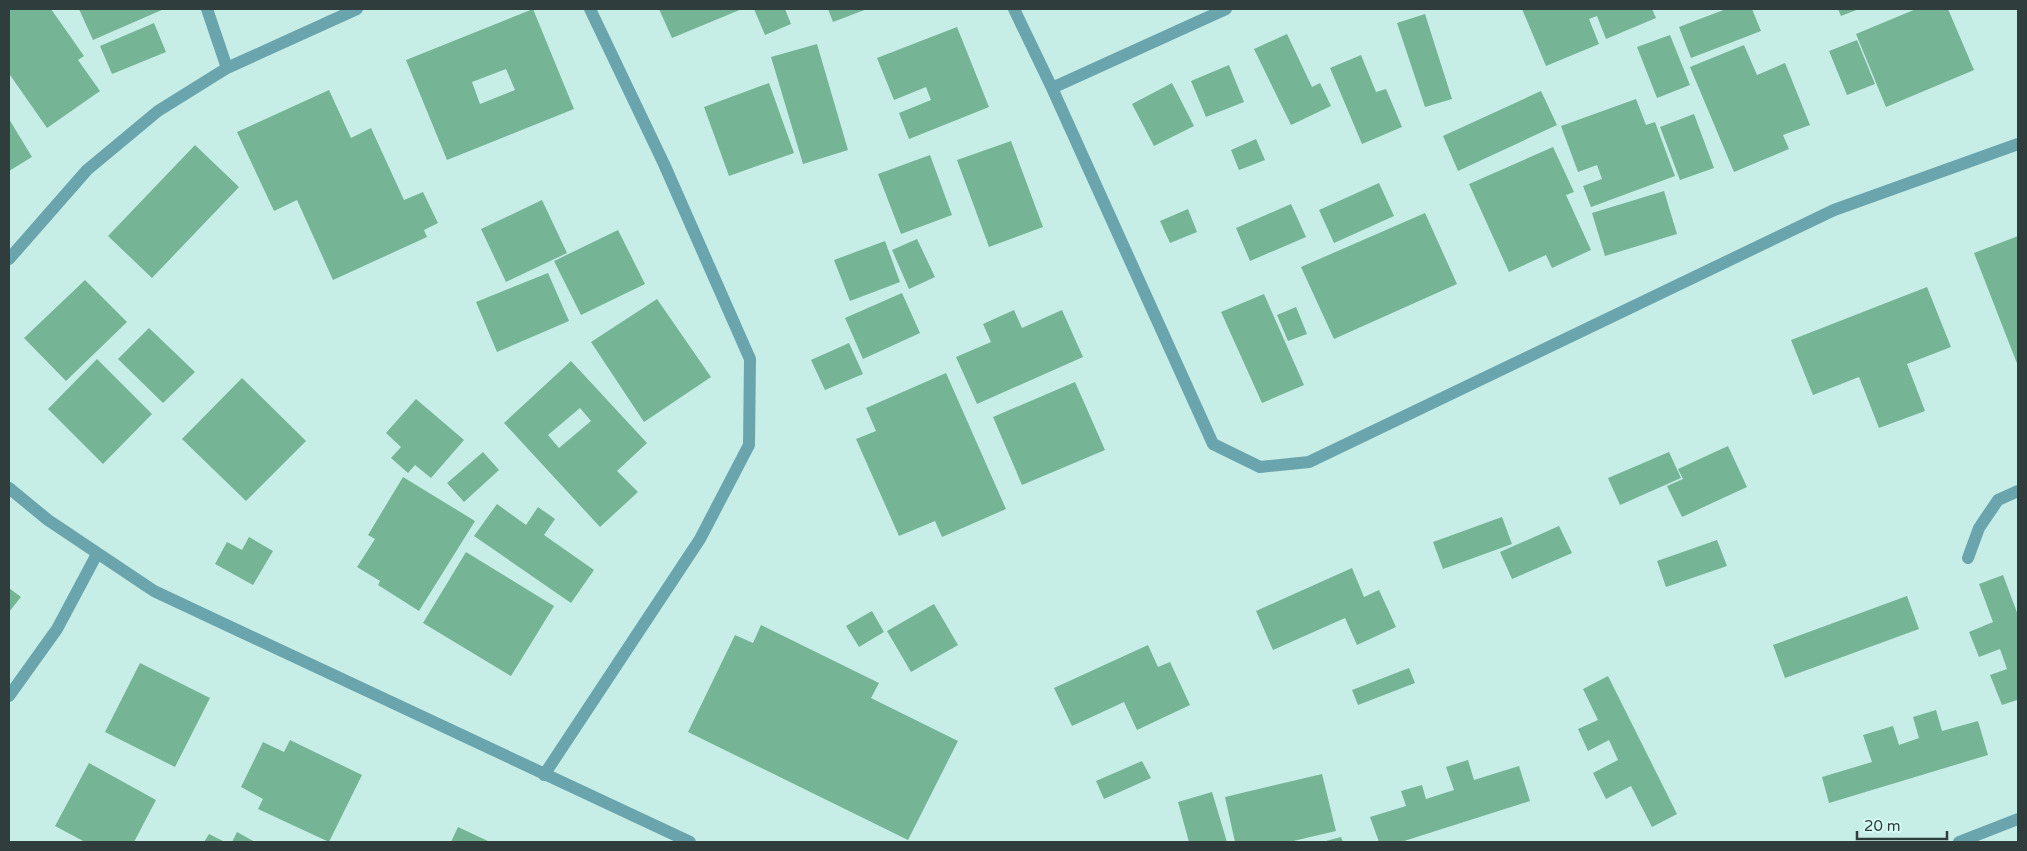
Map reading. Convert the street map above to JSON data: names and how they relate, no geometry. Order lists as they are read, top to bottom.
{
  "scale_bar": "20 m"
}
